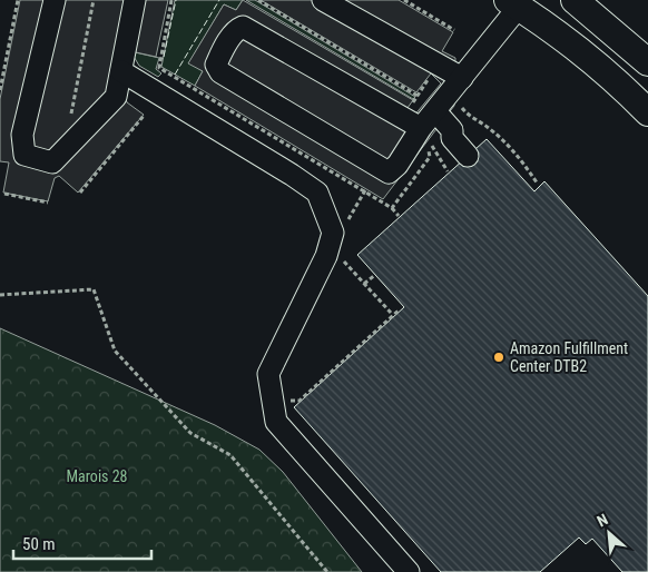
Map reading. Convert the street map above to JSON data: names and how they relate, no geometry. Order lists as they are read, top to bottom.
{
  "parks": ["Marois 28"],
  "places": ["Amazon Fulfillment Center DTB2"],
  "scale_bar": "50 m",
  "north": "top left"
}
